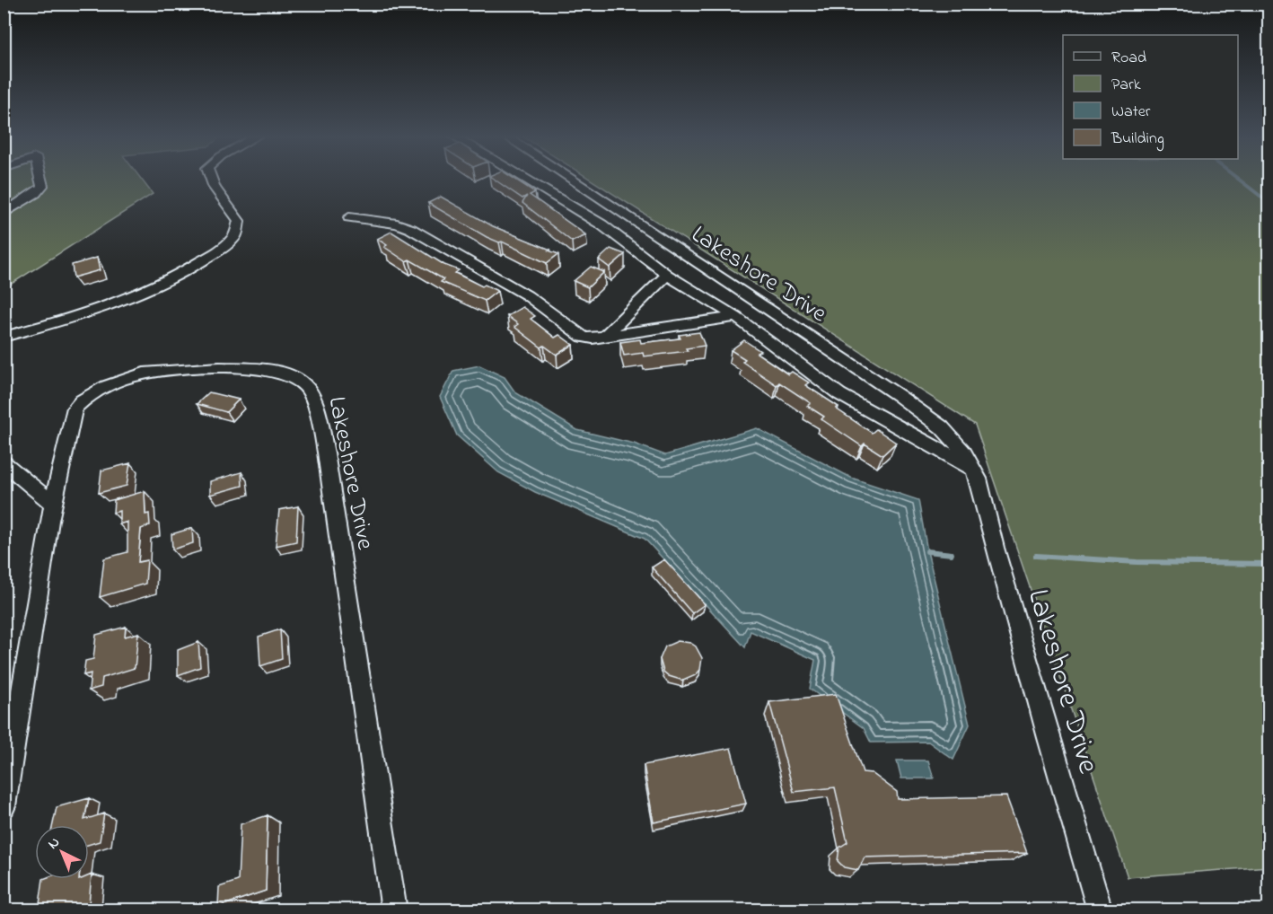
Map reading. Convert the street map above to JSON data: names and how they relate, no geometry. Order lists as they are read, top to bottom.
{
  "streets": {
    "street": ["Lakeshore Drive"]
  },
  "legend": [
    "Road",
    "Park",
    "Water",
    "Building"
  ],
  "north": "top left"
}
